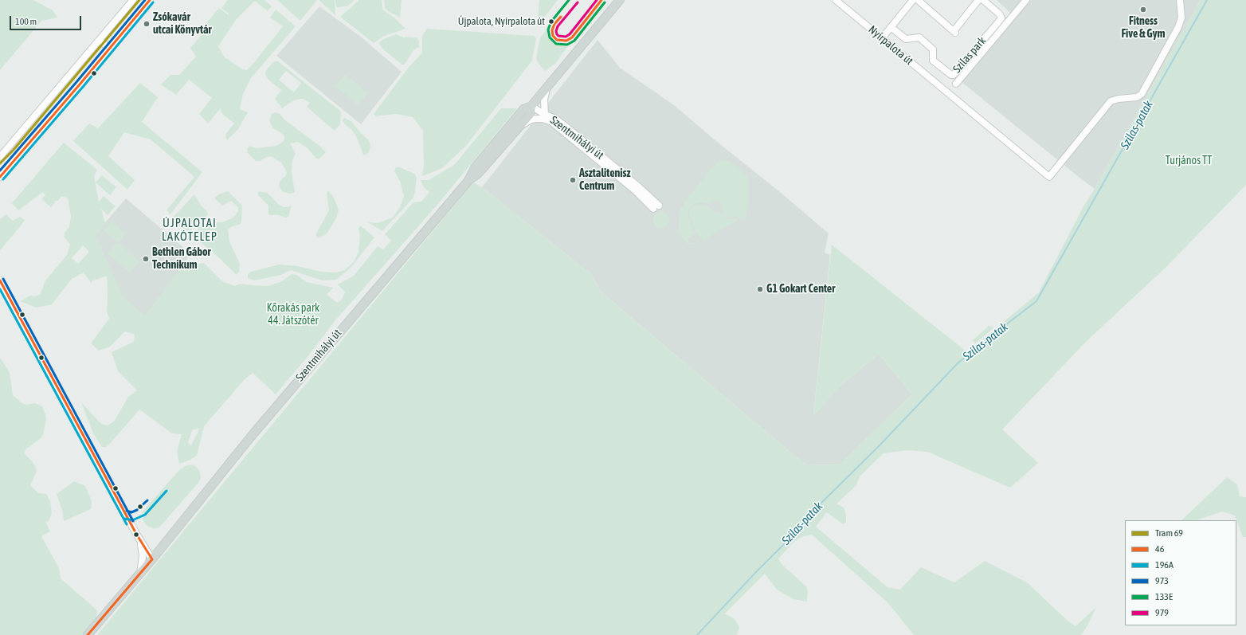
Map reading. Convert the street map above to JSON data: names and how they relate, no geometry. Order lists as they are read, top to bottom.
{
  "streets": {
    "main road": ["Szentmihályi út"],
    "street": ["Nyírpalota út", "Szilas park"]
  },
  "districts": ["ÚJPALOTAI LAKÓTELEP"],
  "water": ["Szilas-patak"],
  "parks": ["Turjános TT", "Kőrakás park 44. Játszótér"],
  "places": [
    "Fitness Five & Gym",
    "Újpalota, Nyírpalota út",
    "Zsókavár utcai Könyvtár",
    "Asztalitenisz Centrum",
    "Bethlen Gábor Technikum",
    "G1 Gokart Center"
  ],
  "lines": [
    "tram line 69",
    "transit line 46",
    "transit line 973",
    "transit line 133E",
    "transit line 979",
    "transit line 196A"
  ],
  "legend": [
    "Tram 69",
    "46",
    "196A",
    "973",
    "133E",
    "979"
  ],
  "scale_bar": "100 m"
}
